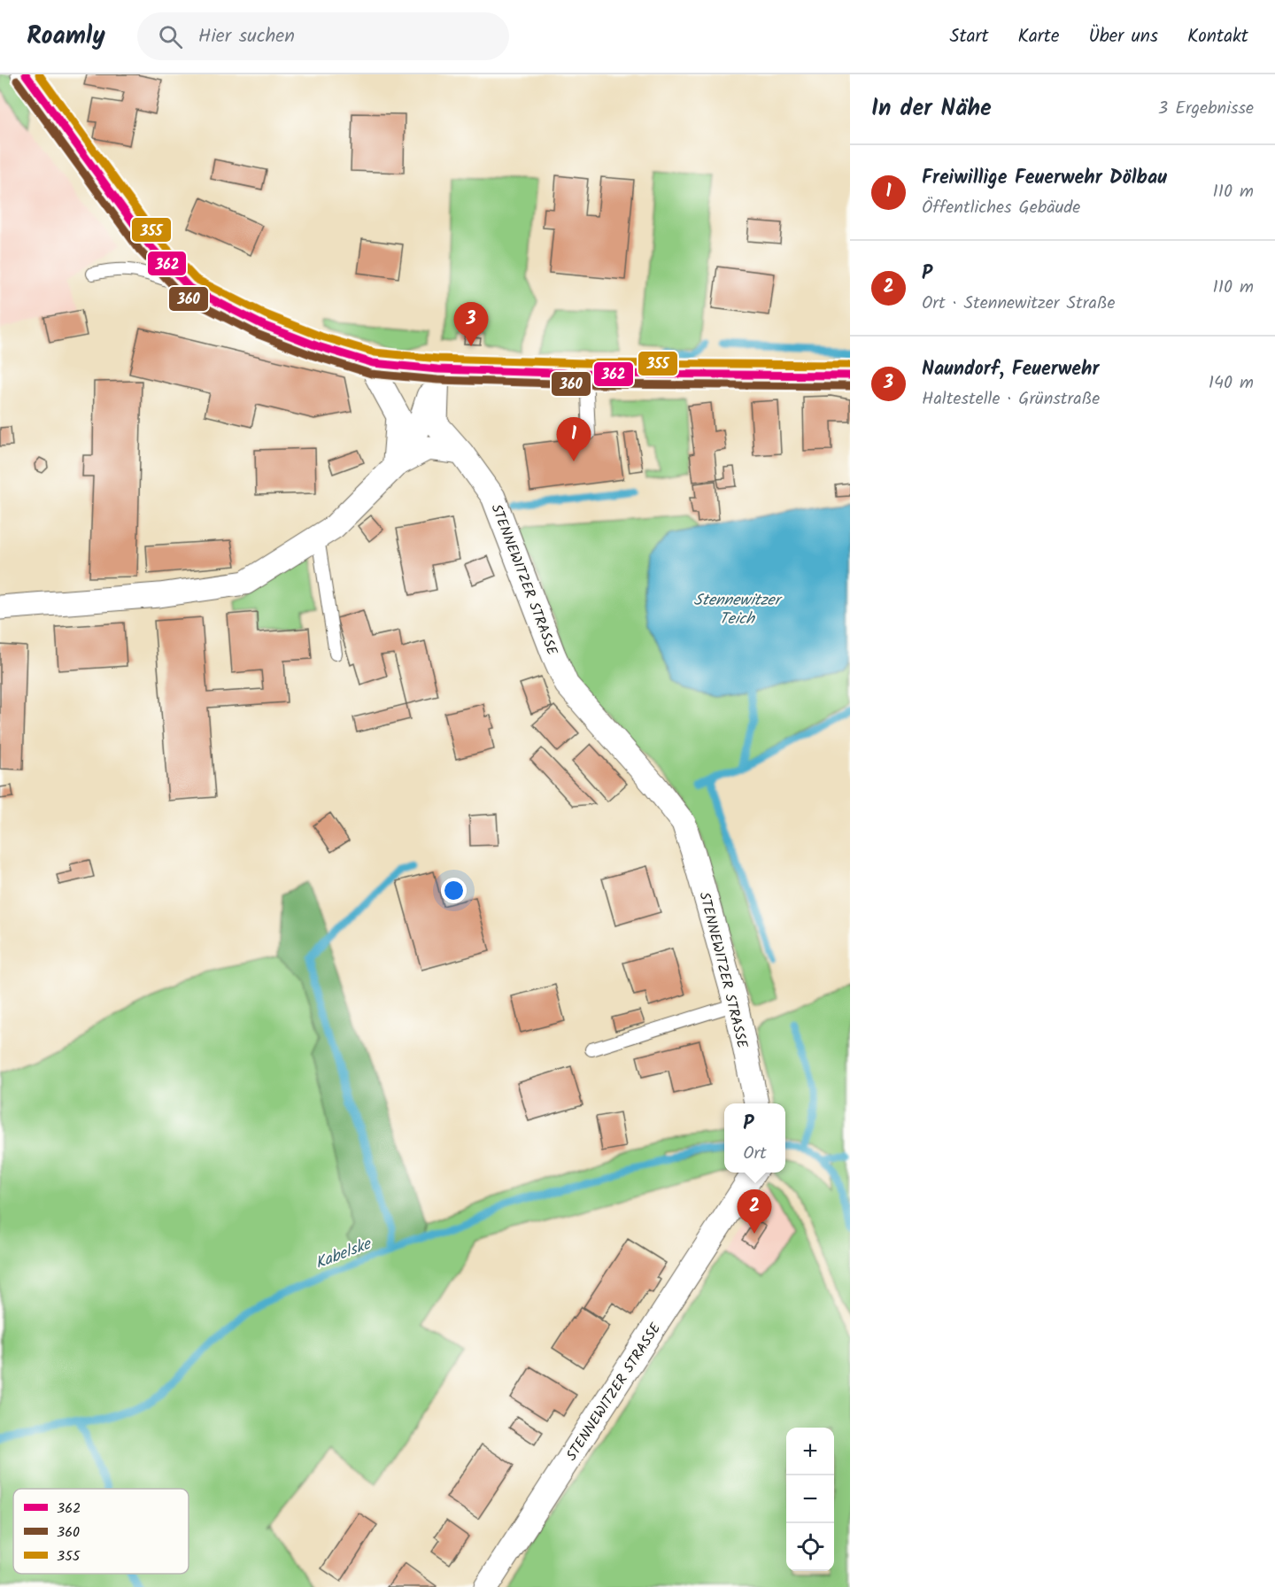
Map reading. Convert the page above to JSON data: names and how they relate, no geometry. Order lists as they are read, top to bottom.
{
  "streets": {
    "street": ["STENNEWITZER STRASSE"]
  },
  "water": ["Stennewitzer Teich", "Kabelske"],
  "lines": ["transit line 362", "transit line 355", "transit line 360"],
  "legend": ["362", "360", "355"],
  "page": {
    "header": "Roamly",
    "search": "Hier suchen",
    "nav": [
      "Start",
      "Karte",
      "Über uns",
      "Kontakt"
    ],
    "heading": ["In der Nähe", "3 Ergebnisse"],
    "list": [
      {
        "mark": "1",
        "name": "Freiwillige Feuerwehr Dölbau",
        "note": "Öffentliches Gebäude",
        "value": "110 m"
      },
      {
        "mark": "2",
        "name": "P",
        "note": "Ort · Stennewitzer Straße",
        "value": "110 m"
      },
      {
        "mark": "3",
        "name": "Naundorf, Feuerwehr",
        "note": "Haltestelle · Grünstraße",
        "value": "140 m"
      }
    ],
    "pins": ["3", "1", "2"],
    "popup": ["P", "Ort"],
    "map_buttons": ["+", "−"]
  }
}
